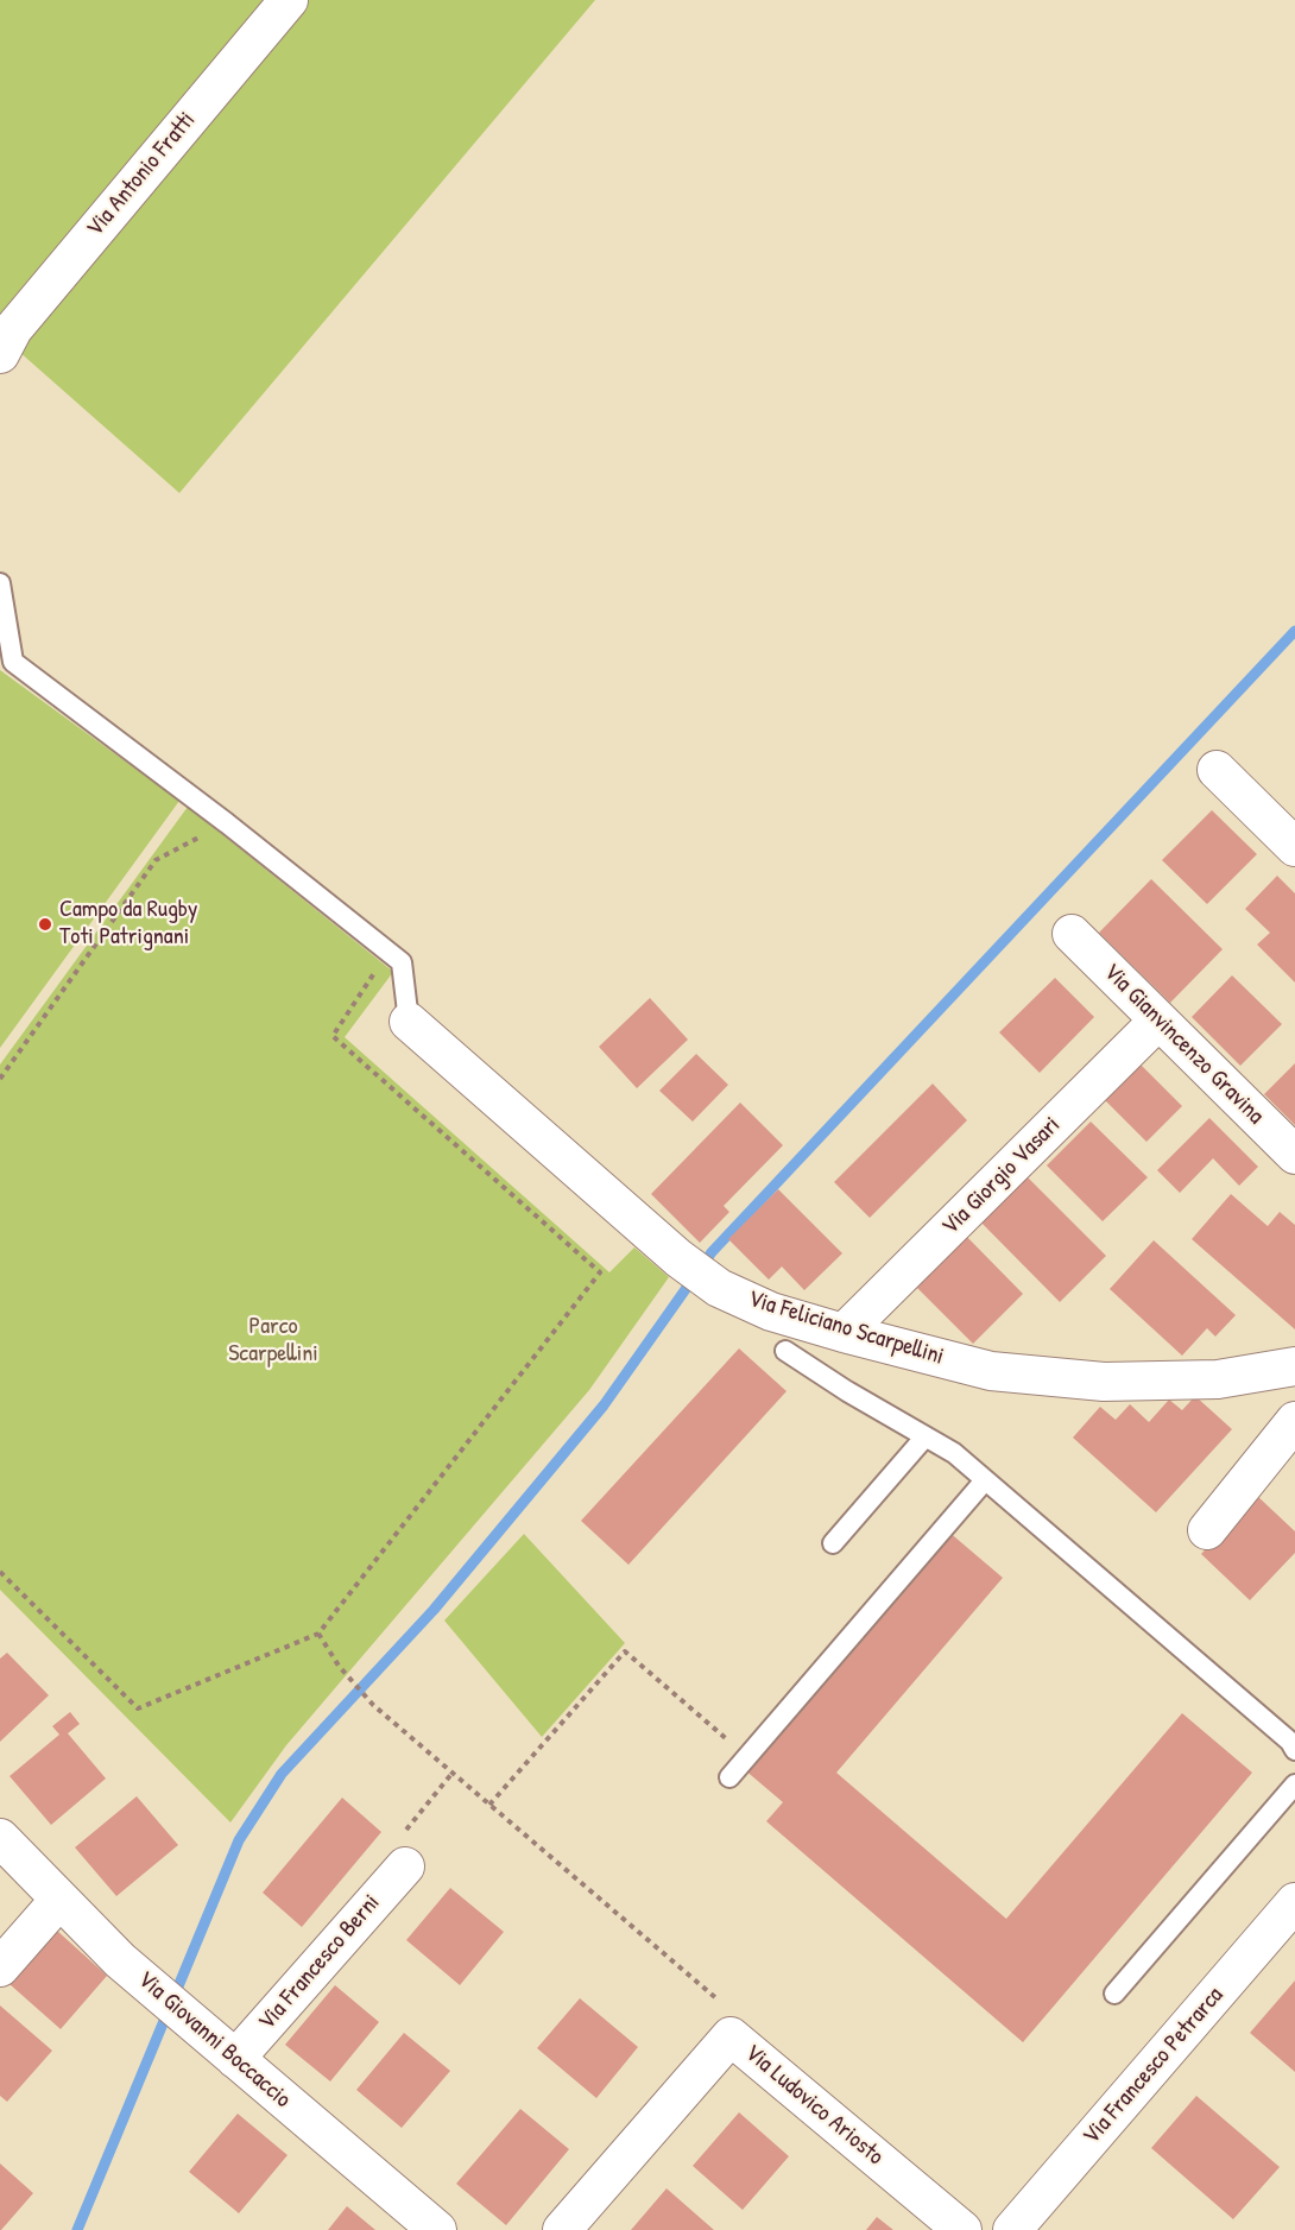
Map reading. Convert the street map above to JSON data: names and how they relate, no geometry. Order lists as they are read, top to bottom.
{
  "streets": {
    "street": [
      "Via Antonio Fratti",
      "Via Gianvincenzo Gravina",
      "Via Giorgio Vasari",
      "Via Feliciano Scarpellini",
      "Via Francesco Berni",
      "Via Giovanni Boccaccio",
      "Via Francesco Petrarca",
      "Via Ludovico Ariosto"
    ]
  },
  "crossings": [
    ["Via Gianvincenzo Gravina", "Via Giorgio Vasari"],
    ["Via Giorgio Vasari", "Via Feliciano Scarpellini"],
    ["Via Francesco Berni", "Via Giovanni Boccaccio"]
  ],
  "parks": ["Parco Scarpellini"],
  "places": ["Campo da Rugby Toti Patrignani"]
}
